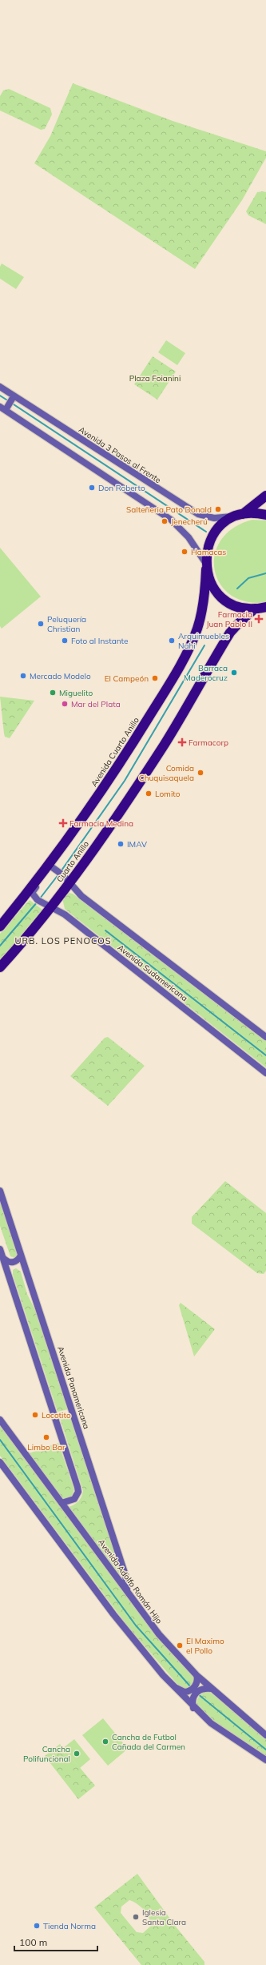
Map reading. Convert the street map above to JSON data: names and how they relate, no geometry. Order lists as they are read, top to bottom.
{
  "streets": {
    "highway": ["Avenida Cuarto Anillo", "Cuarto Anillo"],
    "main road": [
      "Avenida 3 Pasos al Frente",
      "Avenida Sudamericana",
      "Avenida Panamericana",
      "Avenida Adolfo Román Hijo"
    ]
  },
  "crossings": [
    ["Avenida 3 Pasos al Frente", "Avenida Cuarto Anillo"],
    ["Avenida Cuarto Anillo", "Avenida Sudamericana"],
    ["Cuarto Anillo", "Avenida Sudamericana"],
    ["Avenida Panamericana", "Avenida Adolfo Román Hijo"]
  ],
  "districts": ["URB. LOS PENOCOS"],
  "parks": ["Plaza Foianini"],
  "places": {
    "other": [
      "Don Roberto",
      "Salteñeria Pato Donald",
      "Jenecherú",
      "Hamacas",
      "Peluquería Christian",
      "Foto al Instante",
      "Arquimuebles Nahi",
      "Barraca Maderocruz",
      "Mercado Modelo",
      "El Campeón",
      "Miguelito",
      "Mar del Plata",
      "Comida Chuquisaquela",
      "Lomito",
      "IMAV",
      "Locotito",
      "Limbo Bar",
      "El Maximo el Pollo",
      "Cancha de Futbol Cañada del Carmen",
      "Cancha Polifuncional",
      "Iglesia Santa Clara",
      "Tienda Norma"
    ],
    "health": ["Farmacia Juan Pablo II", "Farmacorp", "Farmacia Medina"]
  },
  "scale_bar": "100 m"
}
